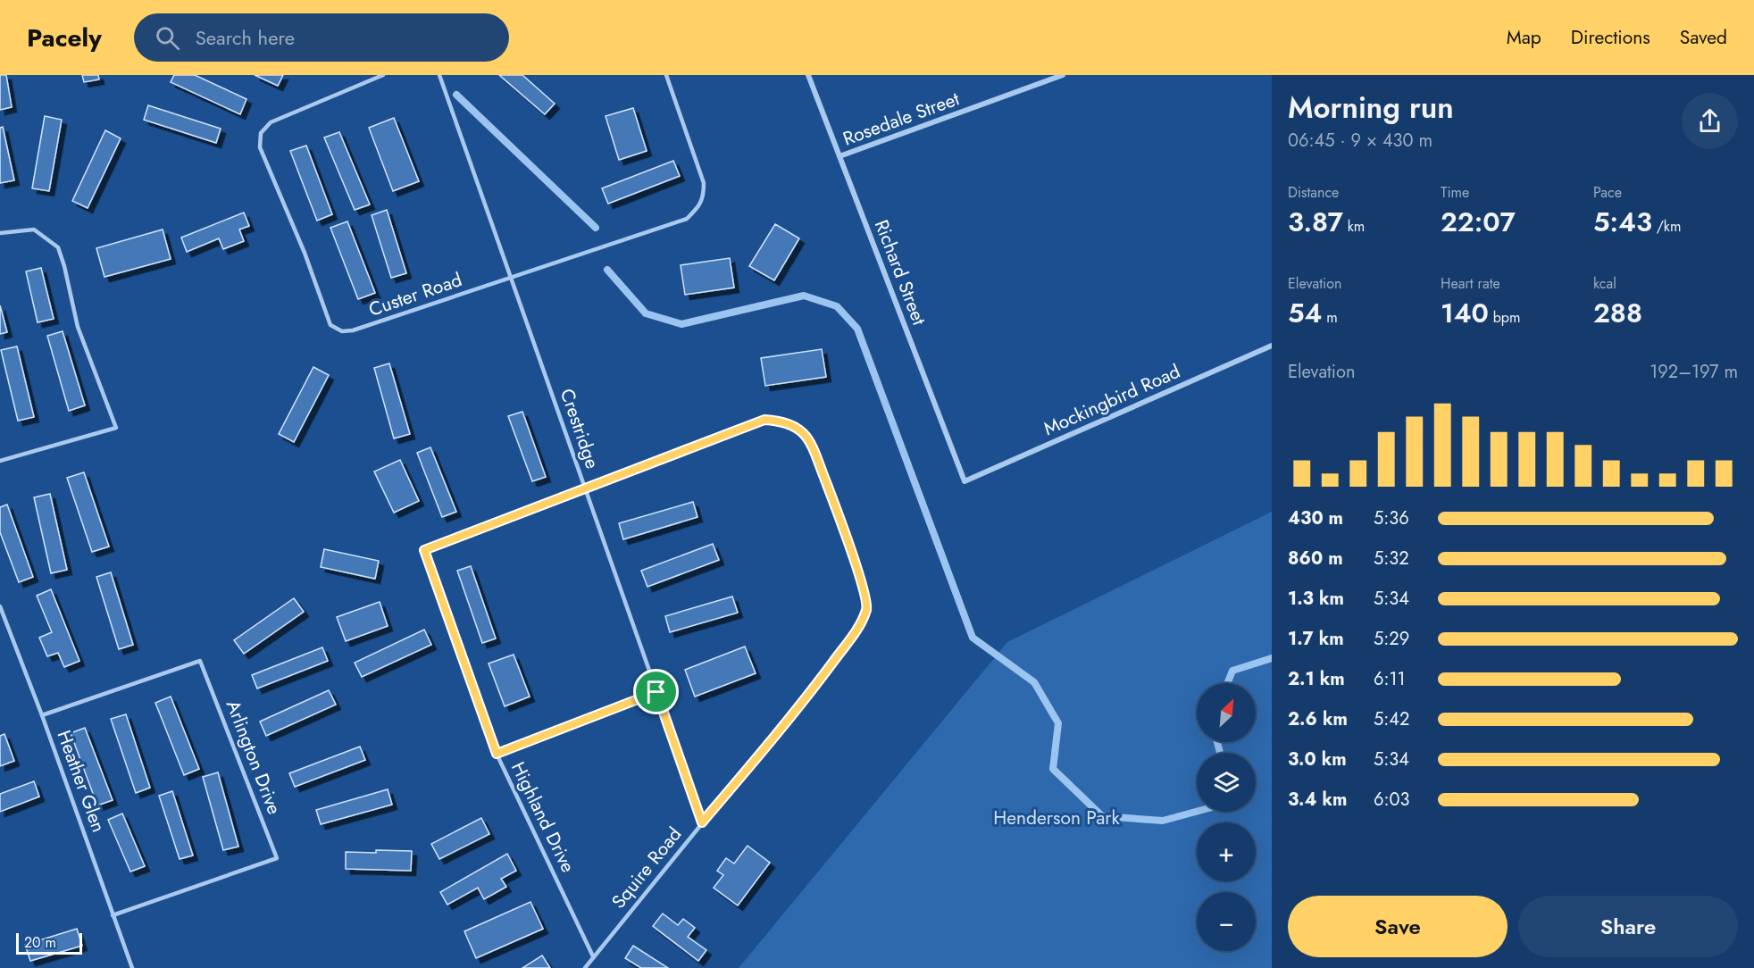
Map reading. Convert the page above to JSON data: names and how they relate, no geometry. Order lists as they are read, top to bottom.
{
  "streets": {
    "street": ["Rosedale Street", "Richard Street", "Mockingbird Road"],
    "lane": [
      "Custer Road",
      "Crestridge",
      "Arlington Drive",
      "Heather Glen",
      "Highland Drive",
      "Squire Road"
    ]
  },
  "crossings": [
    ["Rosedale Street", "Richard Street"],
    ["Richard Street", "Mockingbird Road"],
    ["Custer Road", "Crestridge"],
    ["Crestridge", "Highland Drive"],
    ["Crestridge", "Squire Road"],
    ["Arlington Drive", "Heather Glen"],
    ["Highland Drive", "Squire Road"]
  ],
  "parks": ["Henderson Park"],
  "scale_bar": "20 m",
  "north": "top right",
  "page": {
    "header": "Pacely",
    "search": "Search here",
    "nav": ["Map", "Directions", "Saved"],
    "heading": ["Morning run", "06:45 · 9 × 430 m"],
    "stats": [
      ["Distance", "3.87 km"],
      ["Time", "22:07"],
      ["Pace", "5:43 /km"],
      ["Elevation", "54 m"],
      ["Heart rate", "140 bpm"],
      ["kcal", "288"]
    ],
    "chart": ["Elevation", "192–197 m"],
    "list": [
      {
        "name": "430 m",
        "note": "5:36"
      },
      {
        "name": "860 m",
        "note": "5:32"
      },
      {
        "name": "1.3 km",
        "note": "5:34"
      },
      {
        "name": "1.7 km",
        "note": "5:29"
      },
      {
        "name": "2.1 km",
        "note": "6:11"
      },
      {
        "name": "2.6 km",
        "note": "5:42"
      },
      {
        "name": "3.0 km",
        "note": "5:34"
      },
      {
        "name": "3.4 km",
        "note": "6:03"
      }
    ],
    "map_buttons": ["+", "−"],
    "buttons": ["Save", "Share"],
    "scale": "20 m"
  }
}
